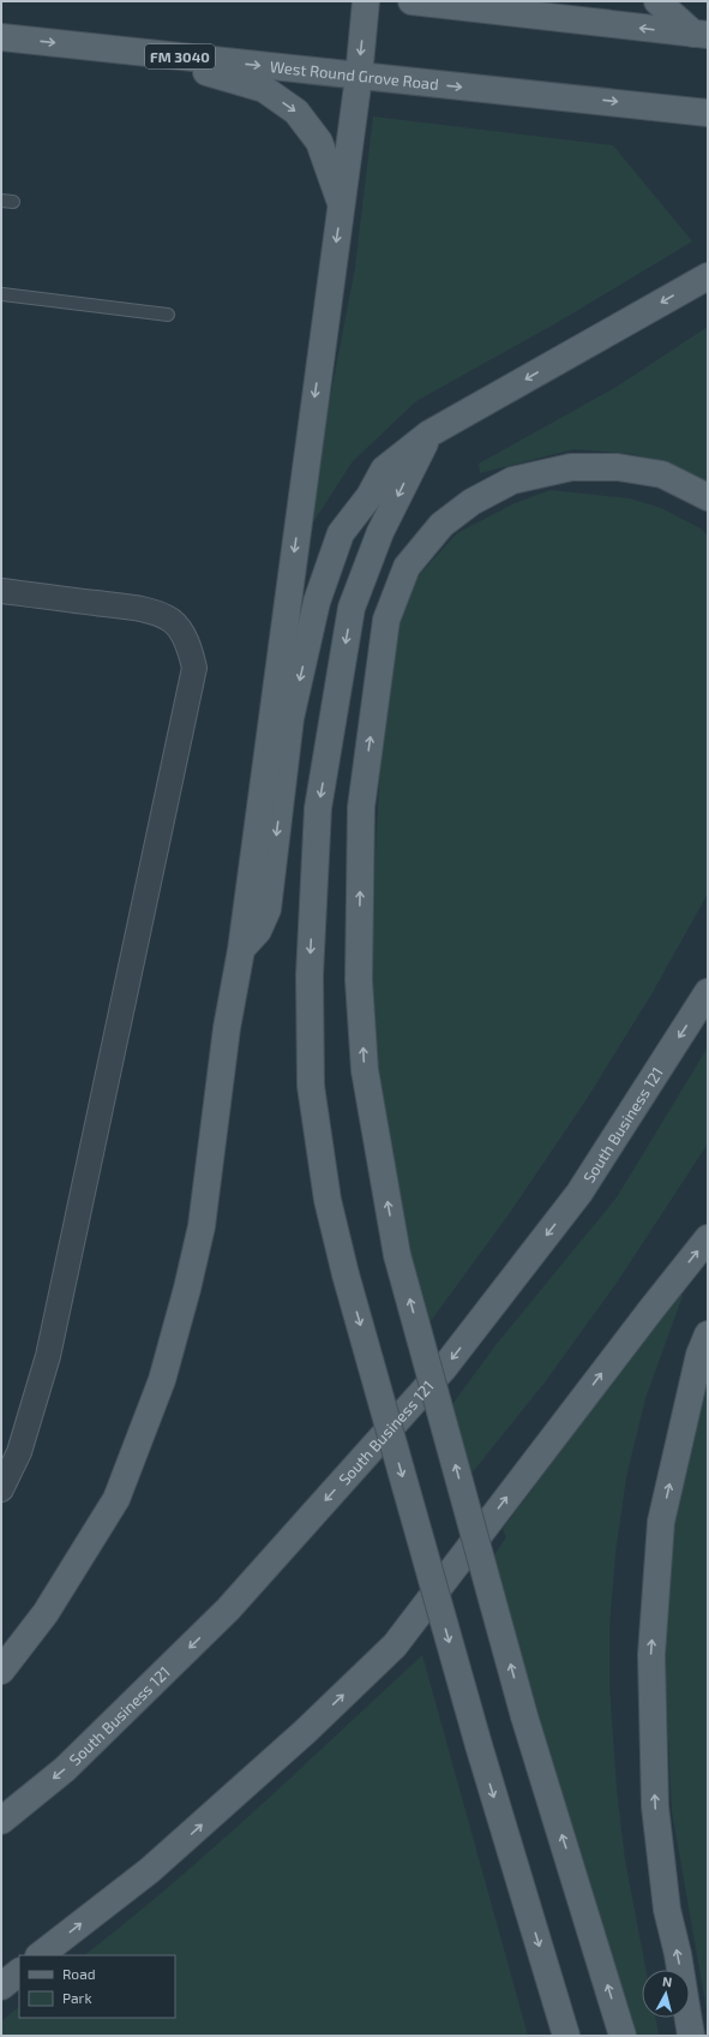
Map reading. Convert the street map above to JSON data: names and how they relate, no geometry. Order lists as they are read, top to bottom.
{
  "streets": {
    "main road": ["FM 3040", "West Round Grove Road", "South Business 121"]
  },
  "legend": ["Road", "Park"],
  "north": "top"
}
